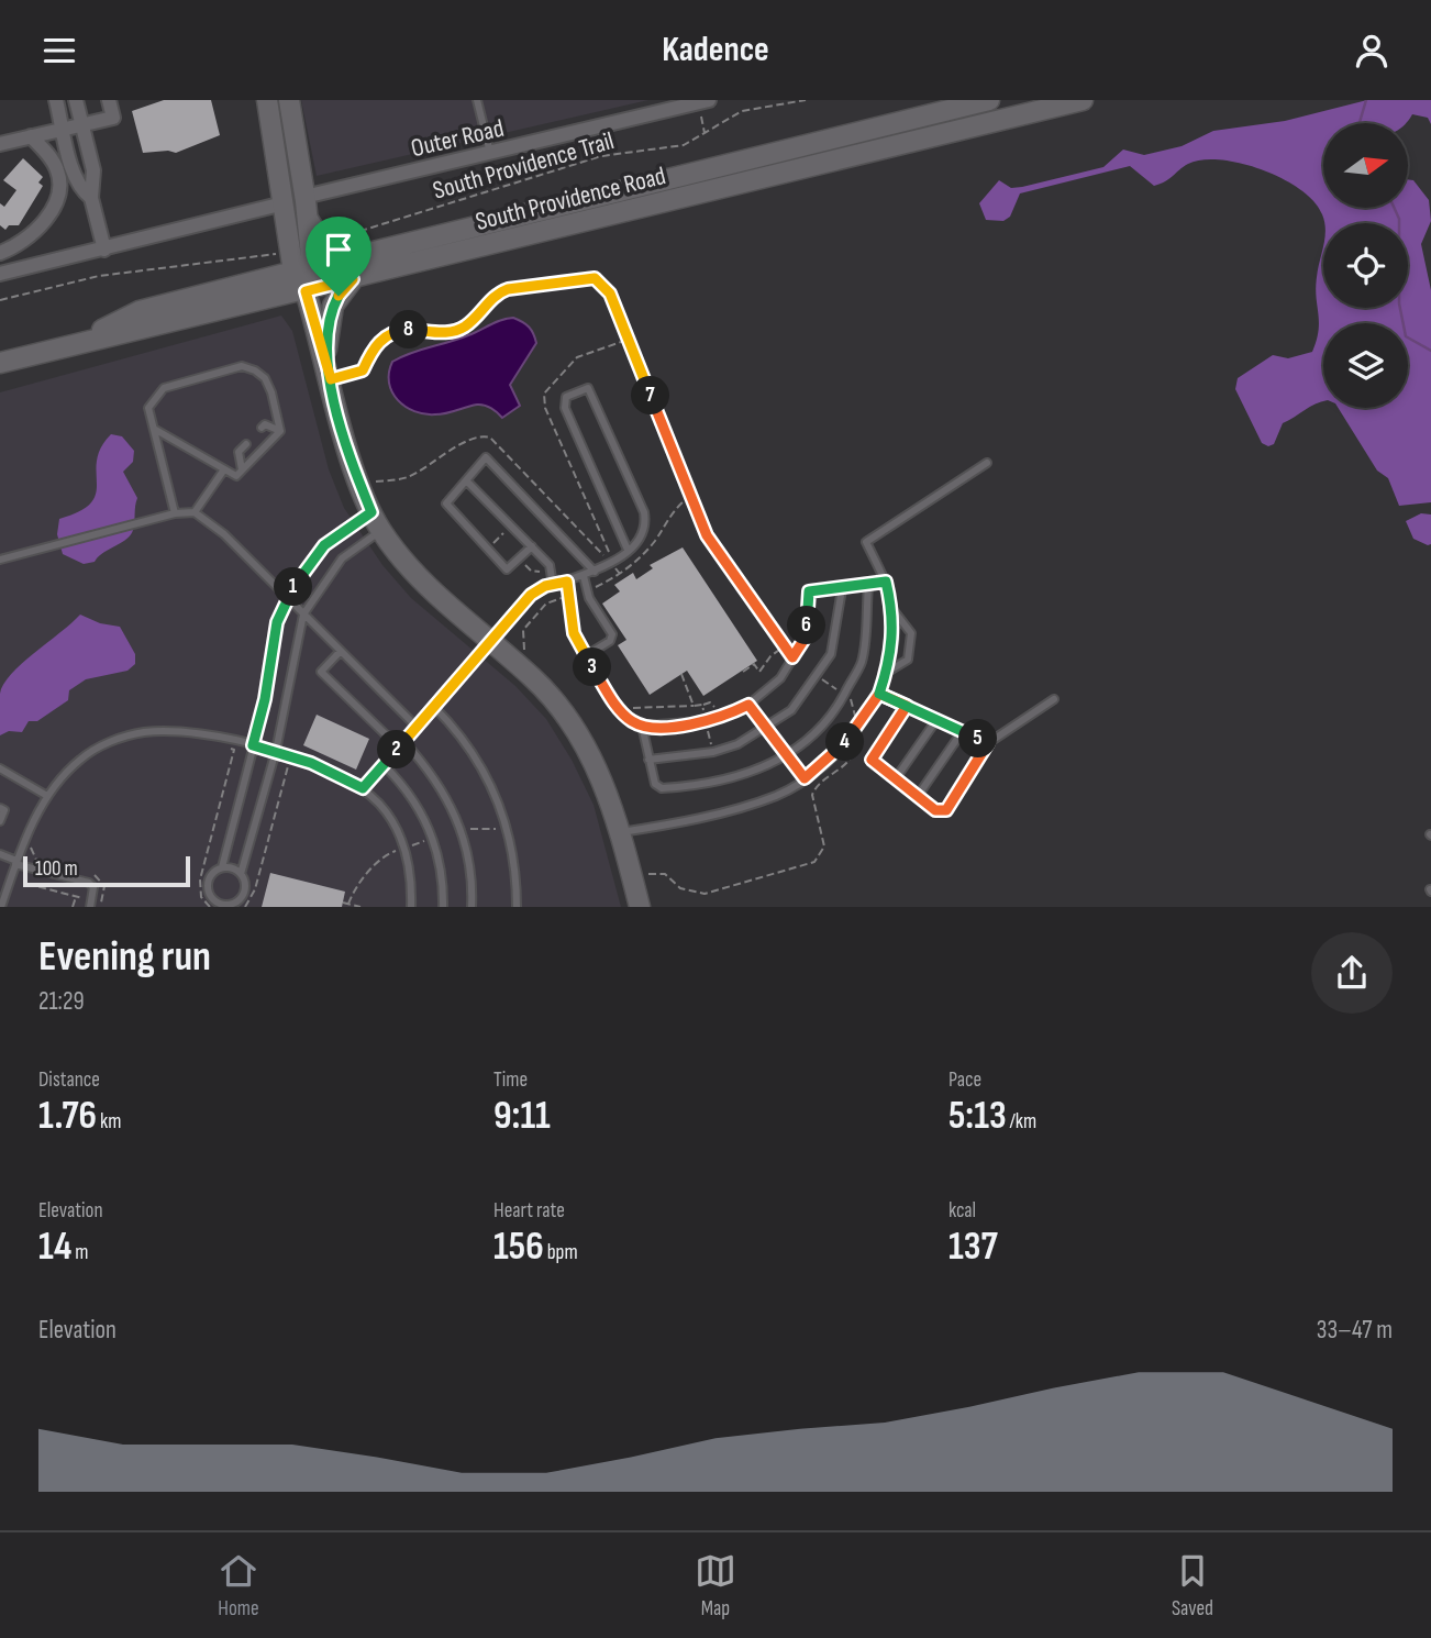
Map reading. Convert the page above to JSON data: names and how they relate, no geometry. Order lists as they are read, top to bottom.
{
  "streets": {
    "main road": ["South Providence Road"],
    "street": ["Outer Road"],
    "path": ["South Providence Trail"]
  },
  "scale_bar": "100 m",
  "north": "right",
  "page": {
    "header": "Kadence",
    "pins": [
      "8",
      "7",
      "1",
      "6",
      "3",
      "5",
      "4",
      "2"
    ],
    "scale": "100 m",
    "heading": ["Evening run", "21:29"],
    "stats": [
      ["Distance", "1.76 km"],
      ["Time", "9:11"],
      ["Pace", "5:13 /km"],
      ["Elevation", "14 m"],
      ["Heart rate", "156 bpm"],
      ["kcal", "137"]
    ],
    "chart": ["Elevation", "33–47 m"],
    "tabs": ["Home", "Map", "Saved"]
  }
}
